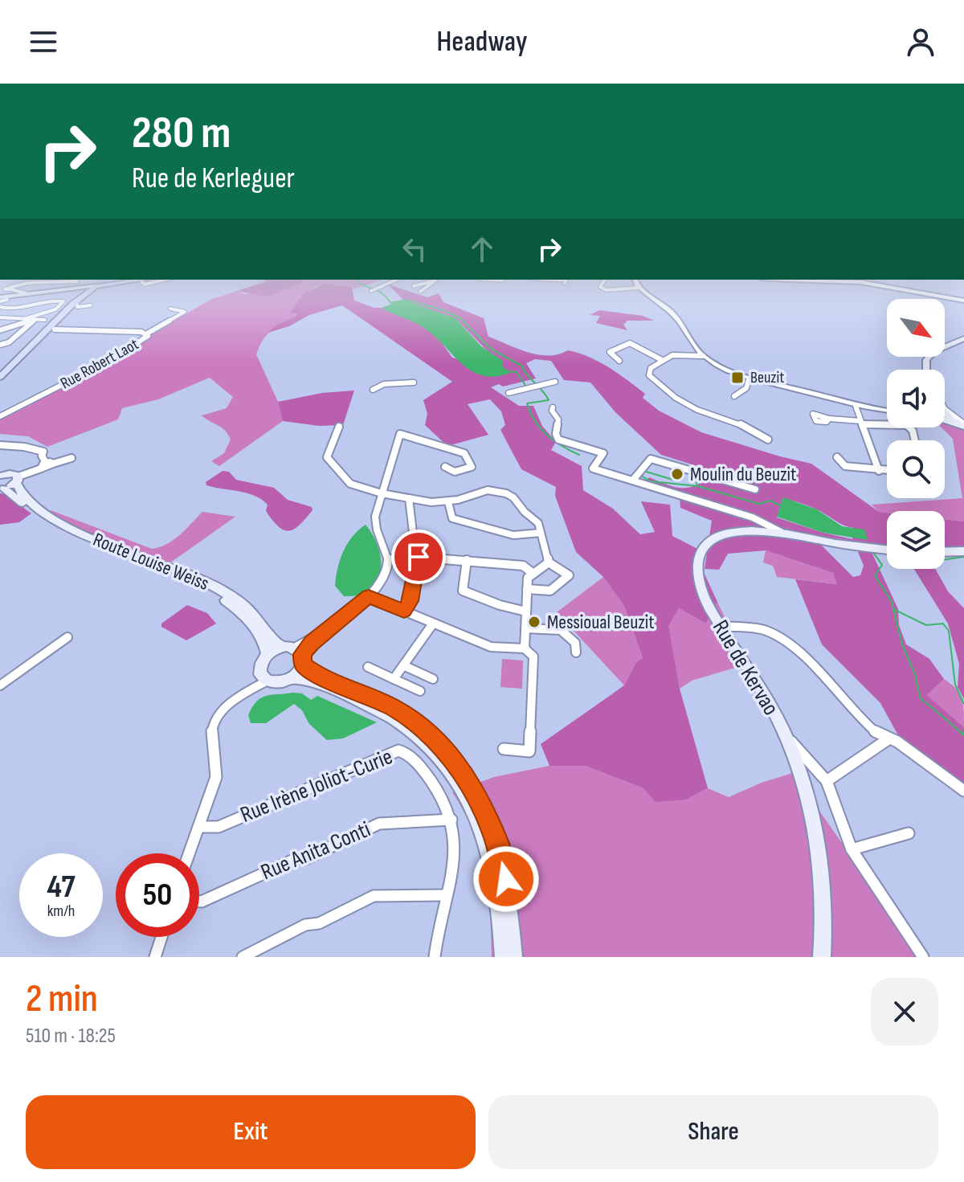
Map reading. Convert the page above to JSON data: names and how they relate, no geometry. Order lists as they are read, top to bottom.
{
  "streets": {
    "main road": ["Route Louise Weiss", "Rue de Kervao"],
    "street": ["Rue Robert Laot", "Rue Irène Joliot-Curie", "Rue Anita Conti"]
  },
  "crossings": [
    ["Rue Irène Joliot-Curie", "Rue Anita Conti"]
  ],
  "places": {
    "transit": ["Beuzit"],
    "other": ["Moulin du Beuzit", "Messioual Beuzit"]
  },
  "north": "bottom right",
  "page": {
    "header": "Headway",
    "turn": ["280 m", "Rue de Kerleguer"],
    "speed": "47 km/h",
    "limit": "50",
    "heading": ["2 min", "510 m · 18:25"],
    "buttons": ["Exit", "Share"]
  }
}
